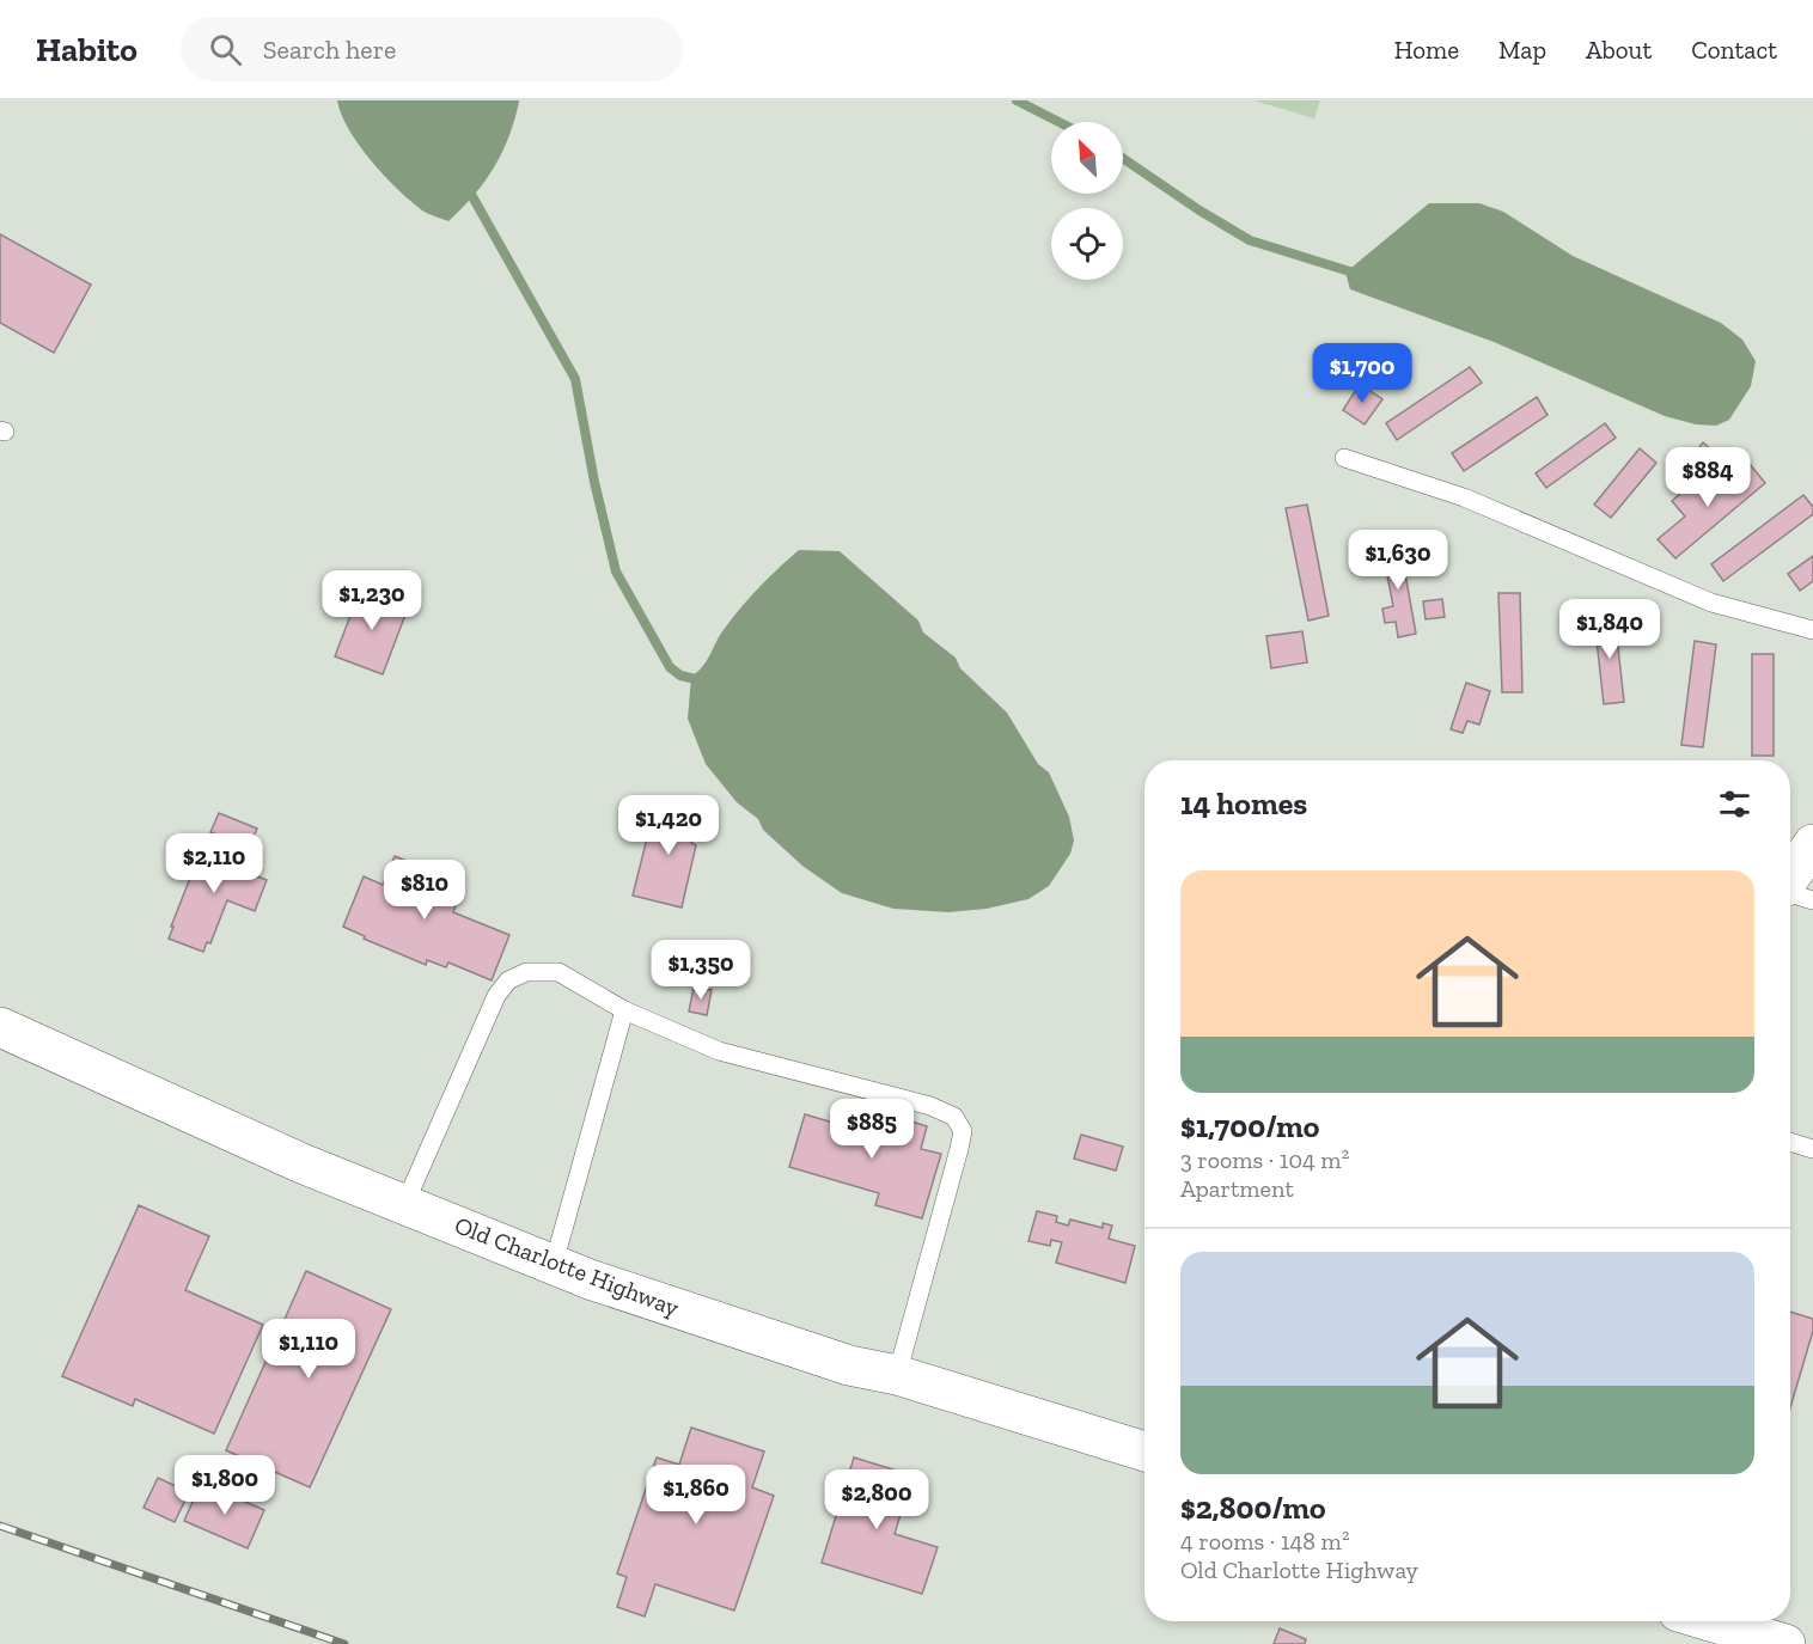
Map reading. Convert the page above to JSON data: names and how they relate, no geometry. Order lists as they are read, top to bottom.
{
  "streets": {
    "main road": ["Old Charlotte Highway"]
  },
  "north": "top left",
  "page": {
    "header": "Habito",
    "search": "Search here",
    "nav": [
      "Home",
      "Map",
      "About",
      "Contact"
    ],
    "price": [
      "$1,700",
      "$884",
      "$1,630",
      "$1,230",
      "$1,840",
      "$1,420",
      "$2,110",
      "$810",
      "$1,350",
      "$885",
      "$1,110",
      "$1,800",
      "$1,860",
      "$2,800"
    ],
    "heading": "14 homes",
    "list": [
      {
        "name": "$1,700/mo",
        "note": "3 rooms · 104 m² · Apartment"
      },
      {
        "name": "$2,800/mo",
        "note": "4 rooms · 148 m² · Old Charlotte Highway"
      }
    ]
  }
}
